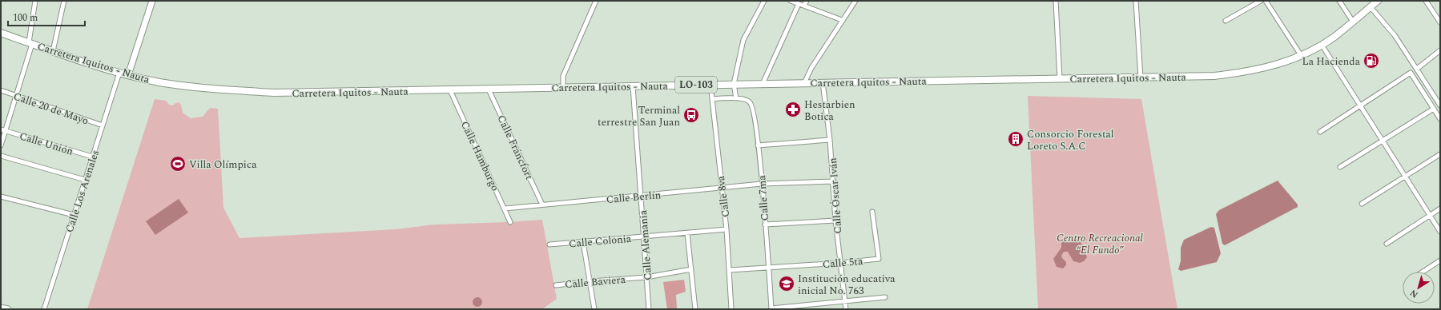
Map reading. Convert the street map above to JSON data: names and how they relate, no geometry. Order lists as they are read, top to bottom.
{
  "streets": {
    "main road": ["Carretera Iquitos - Nauta", "LO-103"],
    "street": [
      "Calle 20 de Mayo",
      "Calle Unión",
      "Calle Fráncfort",
      "Calle Hamburgo",
      "Calle Los Arenales",
      "Calle Óscar Iván",
      "Calle Berlín",
      "Calle 8va",
      "Calle 7ma",
      "Calle Colonia",
      "Calle Alemania",
      "Calle 5ta",
      "Calle Baviera"
    ]
  },
  "crossings": [
    ["Carretera Iquitos - Nauta", "Calle Fráncfort"],
    ["Carretera Iquitos - Nauta", "Calle Hamburgo"],
    ["Carretera Iquitos - Nauta", "Calle Los Arenales"],
    ["Carretera Iquitos - Nauta", "Calle Óscar Iván"],
    ["Carretera Iquitos - Nauta", "Calle 8va"],
    ["Carretera Iquitos - Nauta", "Calle Alemania"],
    ["Calle 20 de Mayo", "Calle Los Arenales"],
    ["Calle Unión", "Calle Los Arenales"],
    ["Calle Fráncfort", "Calle Berlín"],
    ["Calle Hamburgo", "Calle Berlín"],
    ["Calle Óscar Iván", "Calle Berlín"],
    ["Calle Óscar Iván", "Calle 5ta"],
    ["Calle Berlín", "Calle 8va"],
    ["Calle Berlín", "Calle 7ma"],
    ["Calle Berlín", "Calle Alemania"],
    ["Calle 8va", "Calle 7ma"],
    ["Calle 8va", "Calle Colonia"],
    ["Calle 8va", "Calle 5ta"],
    ["Calle 7ma", "Calle 5ta"],
    ["Calle Colonia", "Calle Alemania"],
    ["Calle Alemania", "Calle Baviera"]
  ],
  "parks": ["Centro Recreacional “El Fundo”"],
  "places": {
    "fuel station": ["La Hacienda"],
    "pharmacy": ["Hestarbien Botica"],
    "bus stop": ["Terminal terrestre San Juan"],
    "building": ["Consorcio Forestal Loreto S.A.C"],
    "sports": ["Villa Olímpica"],
    "school or university": ["Institución educativa inicial No. 763"]
  },
  "scale_bar": "100 m",
  "north": "bottom left"
}
